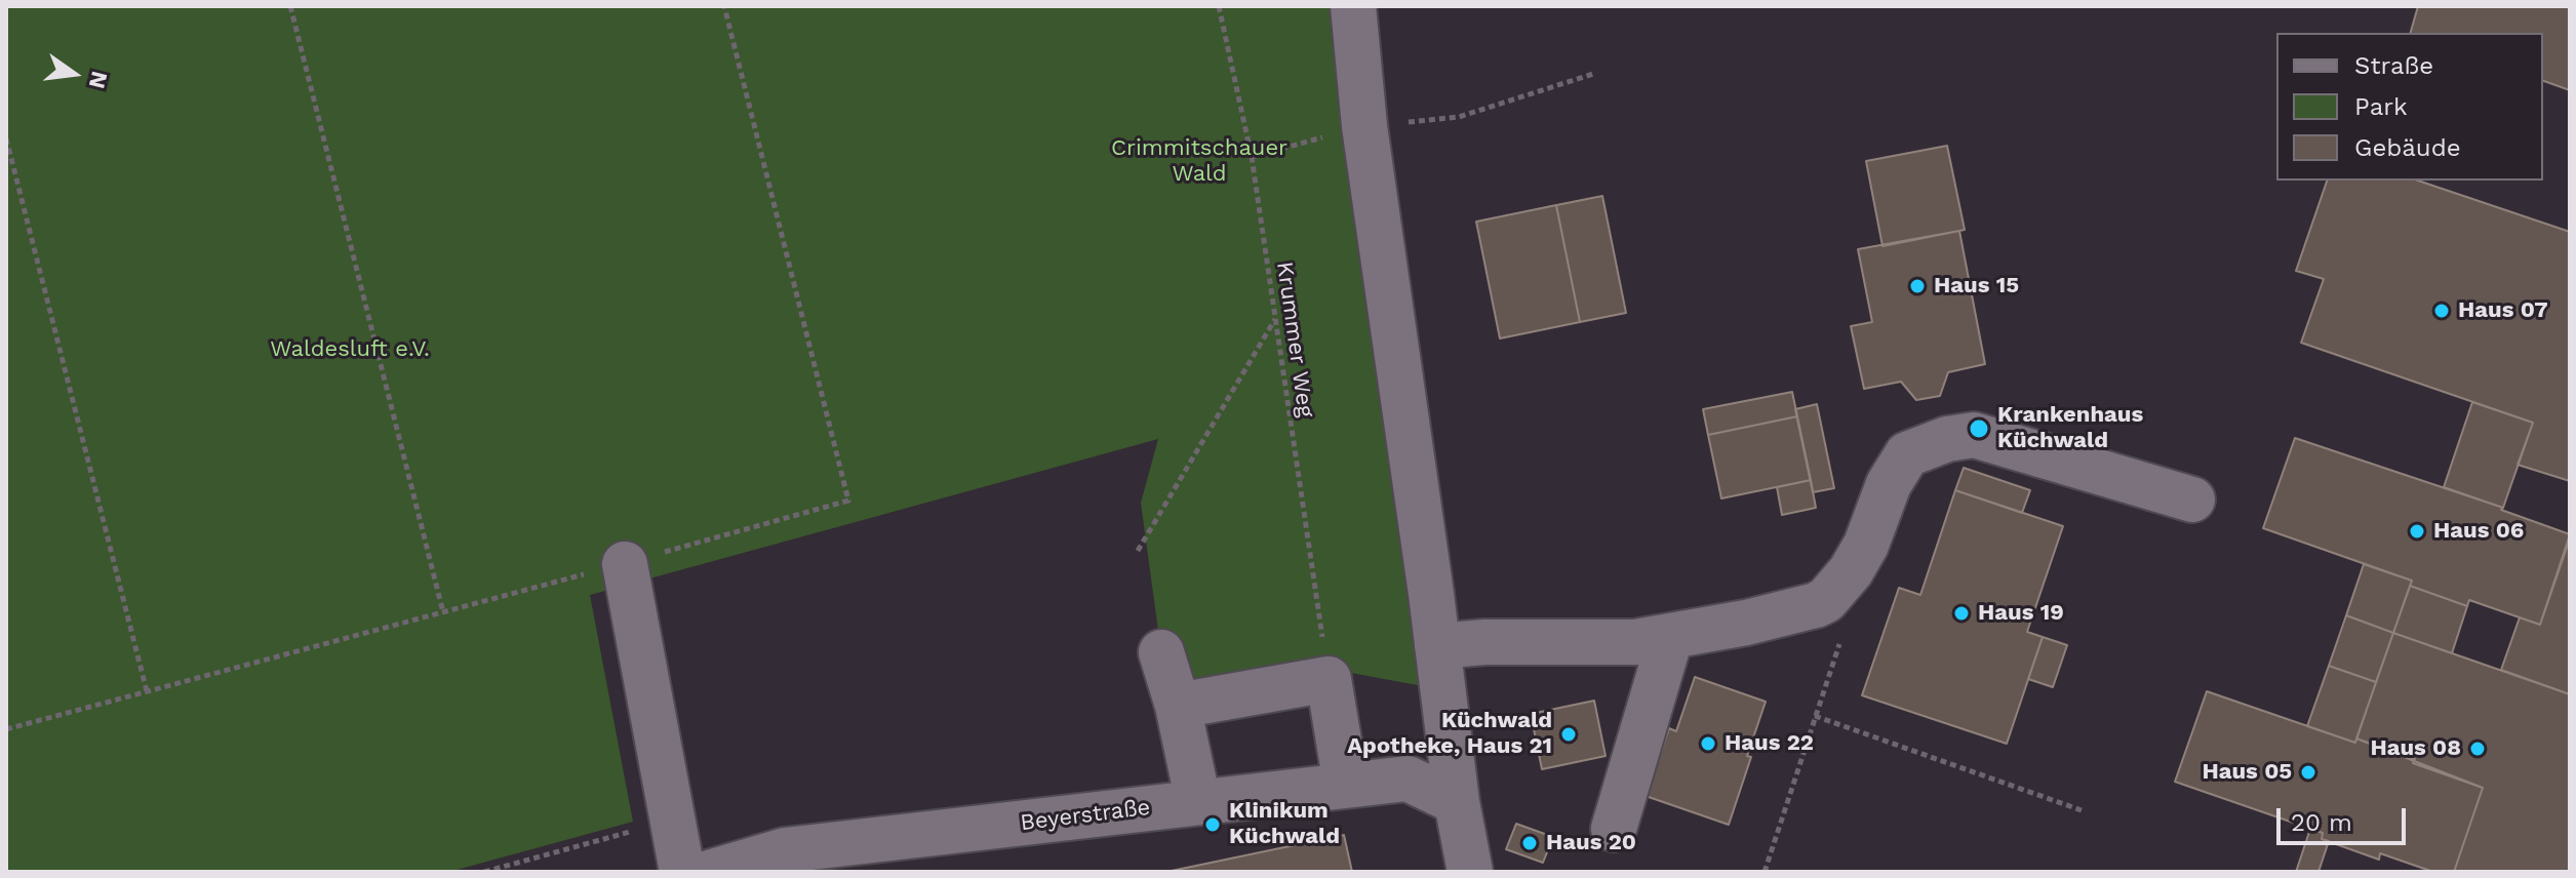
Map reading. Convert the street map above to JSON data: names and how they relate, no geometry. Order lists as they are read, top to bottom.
{
  "streets": {
    "street": ["Beyerstraße"],
    "path": ["Krummer Weg"]
  },
  "parks": ["Crimmitschauer Wald", "Waldesluft e.V."],
  "places": [
    "Haus 15",
    "Haus 07",
    "Krankenhaus Küchwald",
    "Haus 06",
    "Haus 19",
    "Küchwald Apotheke, Haus 21",
    "Haus 22",
    "Haus 08",
    "Haus 05",
    "Klinikum Küchwald",
    "Haus 20"
  ],
  "legend": ["Straße", "Park", "Gebäude"],
  "scale_bar": "20 m",
  "north": "right"
}
